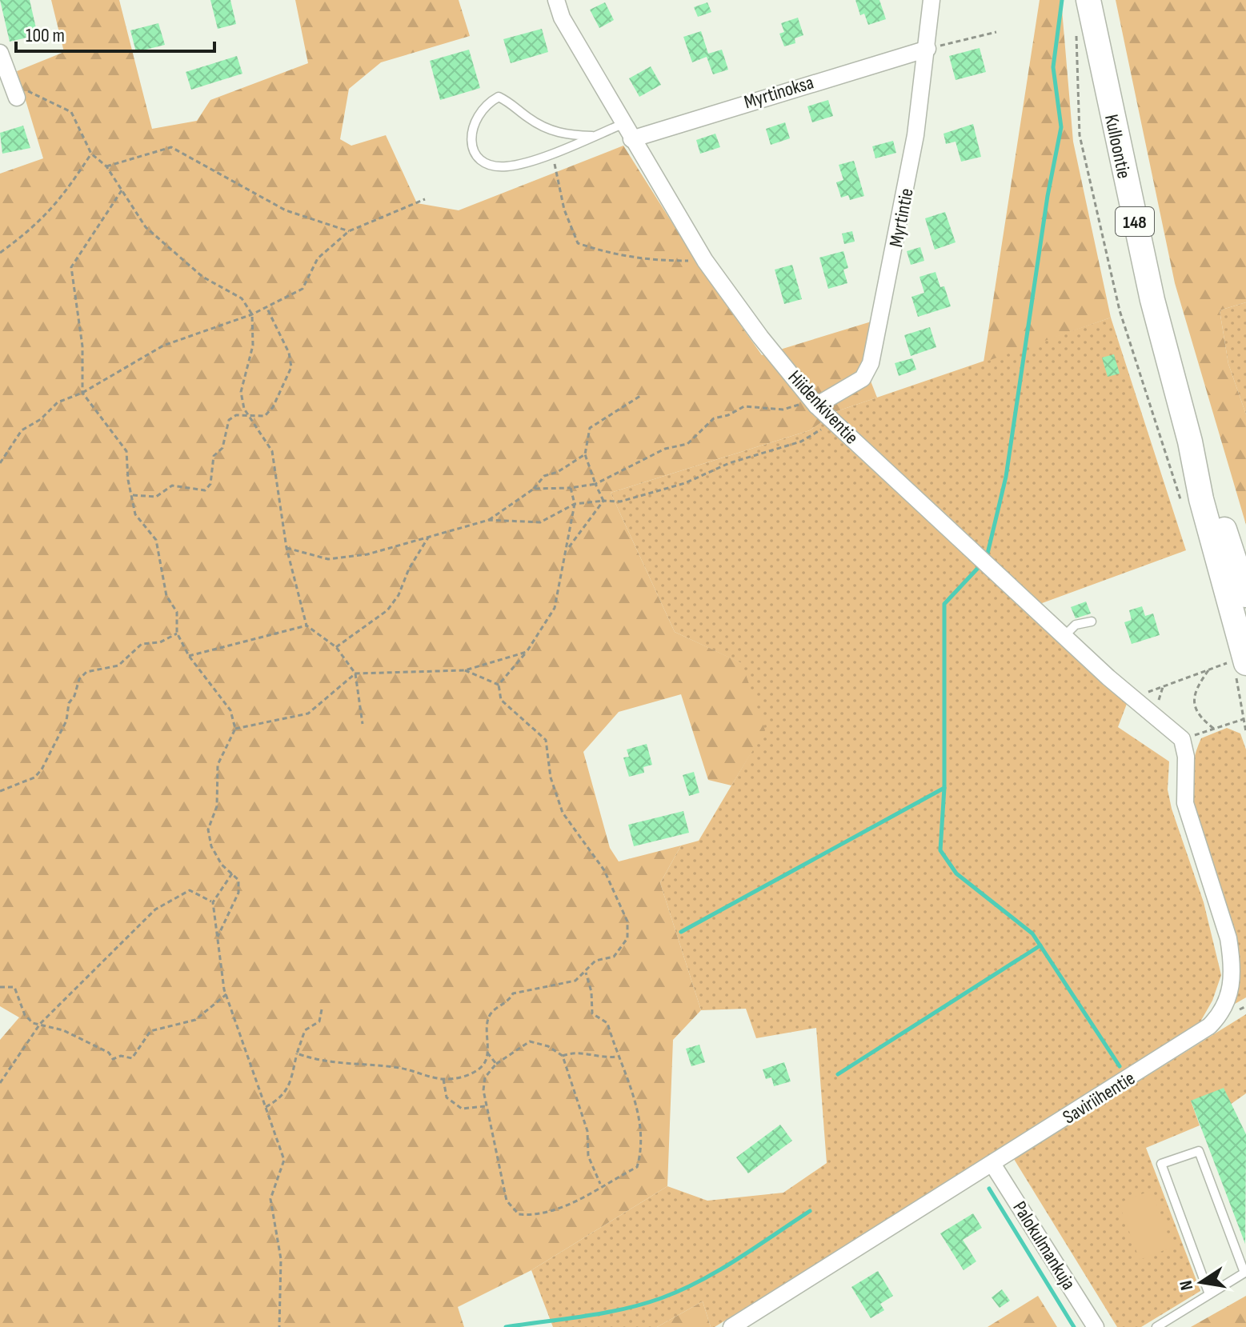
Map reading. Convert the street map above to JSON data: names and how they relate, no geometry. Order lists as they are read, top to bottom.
{
  "streets": {
    "main road": ["Kulloontie", "148"],
    "street": [
      "Myrtinoksa",
      "Myrtintie",
      "Hiidenkiventie",
      "Saviriihentie",
      "Palokulmankuja"
    ]
  },
  "crossings": [
    ["Myrtinoksa", "Myrtintie"],
    ["Myrtinoksa", "Hiidenkiventie"],
    ["Myrtintie", "Hiidenkiventie"],
    ["Hiidenkiventie", "Saviriihentie"],
    ["Saviriihentie", "Palokulmankuja"]
  ],
  "scale_bar": "100 m",
  "north": "left"
}
